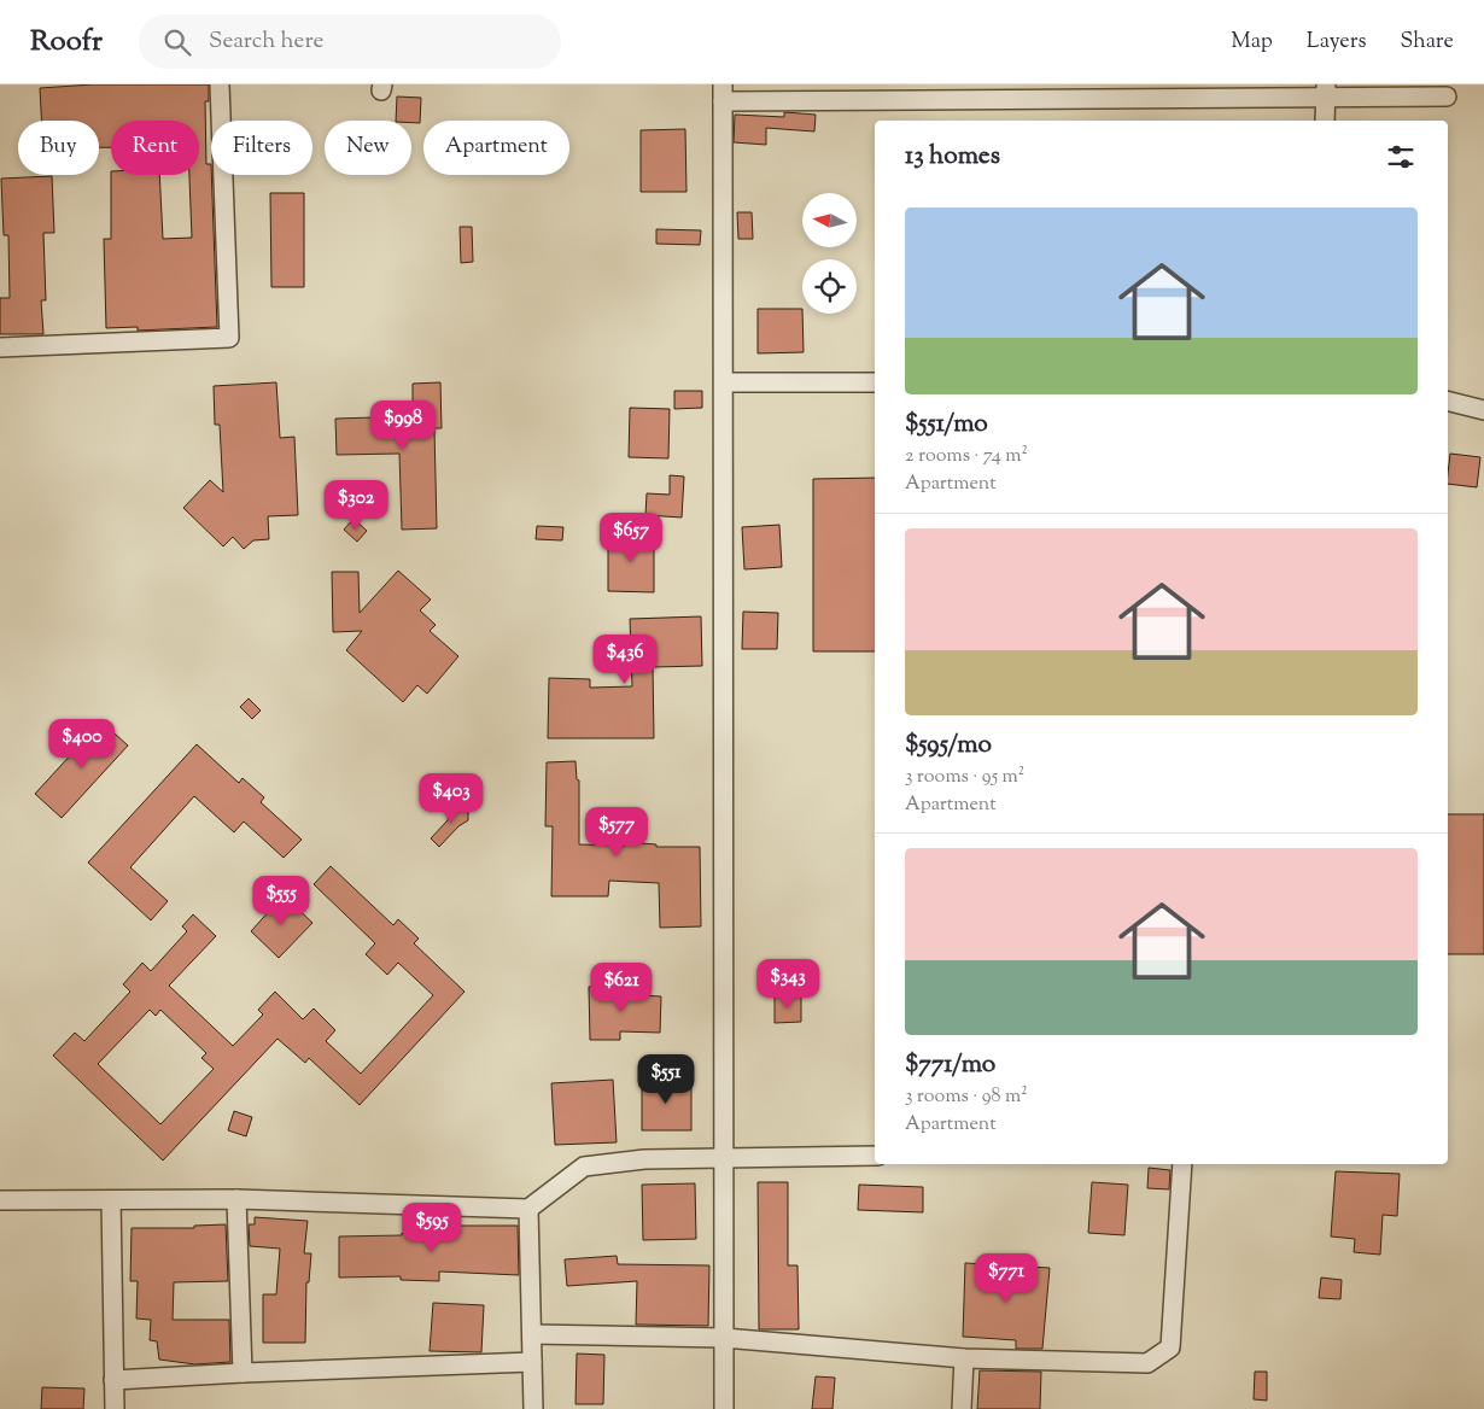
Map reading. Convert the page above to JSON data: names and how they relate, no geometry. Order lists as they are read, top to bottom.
{
  "north": "left",
  "page": {
    "header": "Roofr",
    "search": "Search here",
    "nav": ["Map", "Layers", "Share"],
    "chip": [
      "Buy",
      "Rent",
      "Filters",
      "New",
      "Apartment"
    ],
    "heading": "13 homes",
    "list": [
      {
        "name": "$551/mo",
        "note": "2 rooms · 74 m² · Apartment"
      },
      {
        "name": "$595/mo",
        "note": "3 rooms · 95 m² · Apartment"
      },
      {
        "name": "$771/mo",
        "note": "3 rooms · 98 m² · Apartment"
      }
    ],
    "price": [
      "$998",
      "$302",
      "$657",
      "$436",
      "$400",
      "$403",
      "$577",
      "$555",
      "$343",
      "$621",
      "$551",
      "$595",
      "$771"
    ]
  }
}
